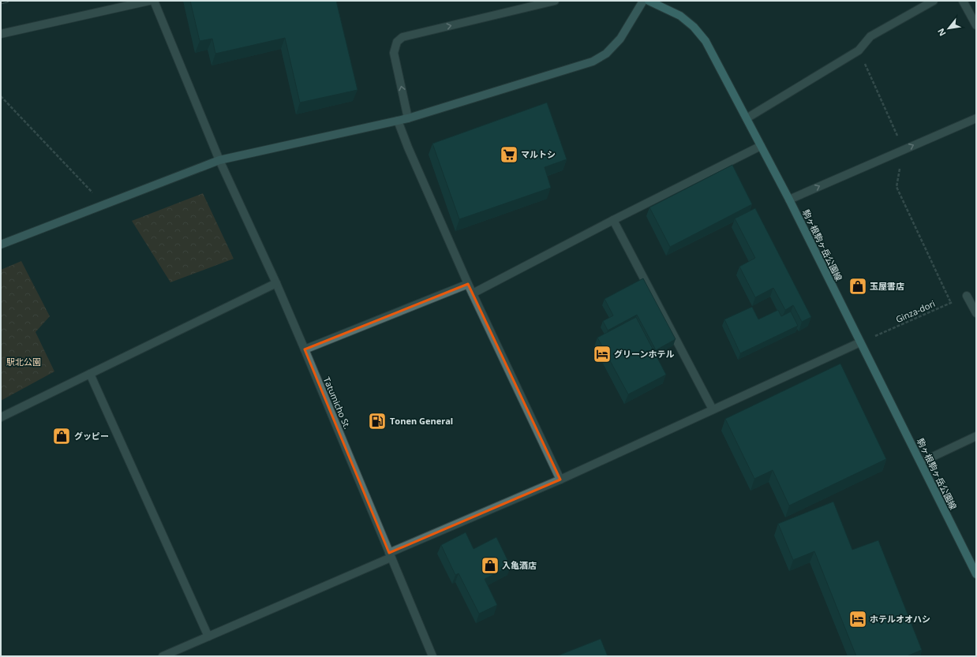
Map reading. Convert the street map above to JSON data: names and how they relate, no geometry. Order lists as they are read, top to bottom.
{
  "streets": {
    "main road": ["駒ヶ根駒ヶ岳公園線"],
    "street": ["Tatumicho St."],
    "path": ["Ginza-dori"]
  },
  "crossings": [
    ["駒ヶ根駒ヶ岳公園線", "Ginza-dori"]
  ],
  "parks": ["駅北公園"],
  "places": {
    "supermarket": ["マルトシ"],
    "shop": ["玉屋書店", "グッピー", "入亀酒店"],
    "hotel": ["グリーンホテル", "ホテルオオハシ"],
    "fuel station": ["Tonen General"]
  },
  "north": "bottom left"
}
